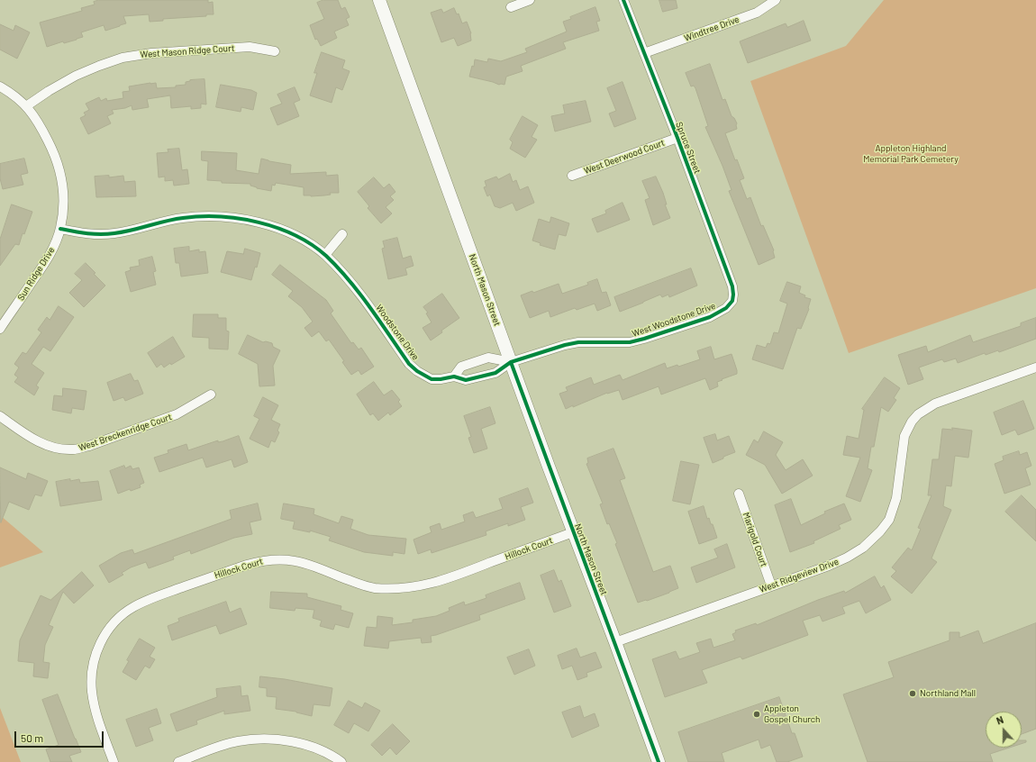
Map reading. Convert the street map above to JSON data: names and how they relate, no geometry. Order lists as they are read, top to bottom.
{
  "streets": {
    "street": [
      "Windtree Drive",
      "West Mason Ridge Court",
      "Spruce Street",
      "West Deerwood Court",
      "Sun Ridge Drive",
      "North Mason Street",
      "West Woodstone Drive",
      "Woodstone Drive",
      "West Breckenridge Court",
      "Marigold Court",
      "Hillock Court",
      "West Ridgeview Drive"
    ]
  },
  "crossings": [
    ["Windtree Drive", "Spruce Street"],
    ["West Mason Ridge Court", "Sun Ridge Drive"],
    ["Spruce Street", "West Deerwood Court"],
    ["Spruce Street", "West Woodstone Drive"],
    ["Sun Ridge Drive", "Woodstone Drive"],
    ["North Mason Street", "West Woodstone Drive"],
    ["North Mason Street", "Woodstone Drive"],
    ["North Mason Street", "Hillock Court"],
    ["North Mason Street", "West Ridgeview Drive"],
    ["West Woodstone Drive", "Woodstone Drive"],
    ["Marigold Court", "West Ridgeview Drive"]
  ],
  "parks": ["Appleton Highland Memorial Park Cemetery"],
  "places": ["Northland Mall", "Appleton Gospel Church"],
  "scale_bar": "50 m",
  "north": "top"
}
